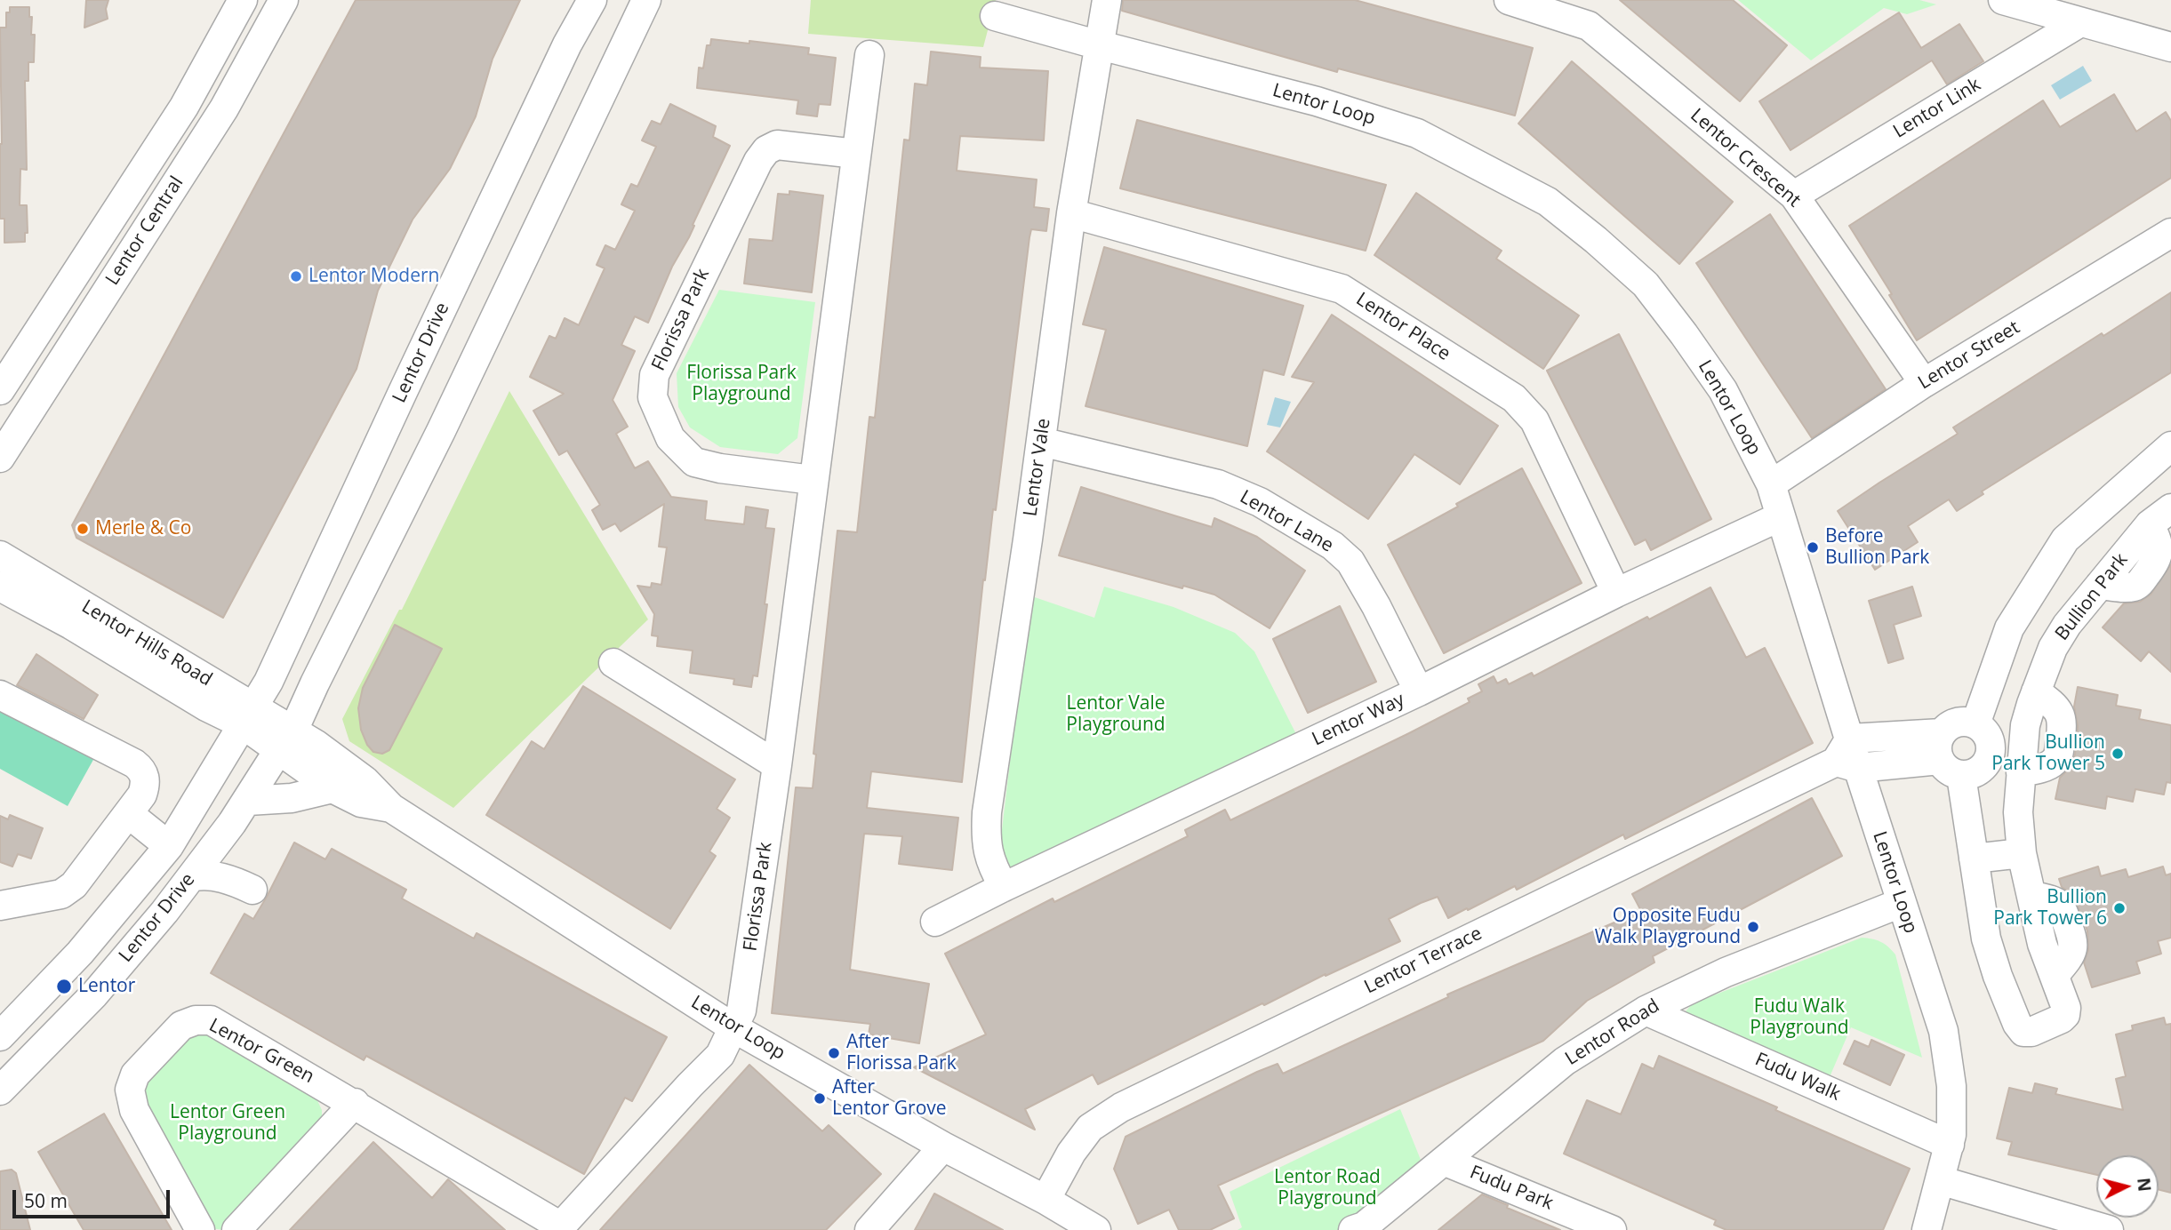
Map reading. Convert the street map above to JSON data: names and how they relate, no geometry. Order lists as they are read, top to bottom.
{
  "streets": {
    "street": [
      "Lentor Loop",
      "Lentor Link",
      "Lentor Crescent",
      "Lentor Central",
      "Florissa Park",
      "Lentor Place",
      "Lentor Drive",
      "Lentor Street",
      "Lentor Vale",
      "Lentor Lane",
      "Bullion Park",
      "Lentor Hills Road",
      "Lentor Way",
      "Lentor Terrace",
      "Lentor Road",
      "Lentor Green",
      "Fudu Walk",
      "Fudu Park"
    ]
  },
  "crossings": [
    ["Lentor Loop", "Florissa Park"],
    ["Lentor Loop", "Lentor Drive"],
    ["Lentor Loop", "Lentor Street"],
    ["Lentor Loop", "Lentor Vale"],
    ["Lentor Loop", "Lentor Hills Road"],
    ["Lentor Loop", "Lentor Way"],
    ["Lentor Loop", "Lentor Terrace"],
    ["Lentor Loop", "Lentor Road"],
    ["Lentor Loop", "Lentor Green"],
    ["Lentor Loop", "Fudu Walk"],
    ["Lentor Link", "Lentor Crescent"],
    ["Lentor Crescent", "Lentor Street"],
    ["Florissa Park", "Lentor Green"],
    ["Lentor Place", "Lentor Vale"],
    ["Lentor Place", "Lentor Way"],
    ["Lentor Drive", "Lentor Hills Road"],
    ["Lentor Vale", "Lentor Lane"],
    ["Lentor Vale", "Lentor Way"],
    ["Lentor Lane", "Lentor Way"],
    ["Lentor Road", "Fudu Walk"],
    ["Lentor Road", "Fudu Park"]
  ],
  "parks": [
    "Florissa Park Playground",
    "Lentor Vale Playground",
    "Fudu Walk Playground",
    "Lentor Green Playground",
    "Lentor Road Playground"
  ],
  "places": [
    "Lentor Modern",
    "Merle & Co",
    "Before Bullion Park",
    "Bullion Park Tower 5",
    "Bullion Park Tower 6",
    "Opposite Fudu Walk Playground",
    "Lentor",
    "After Florissa Park",
    "After Lentor Grove"
  ],
  "scale_bar": "50 m",
  "north": "right"
}
